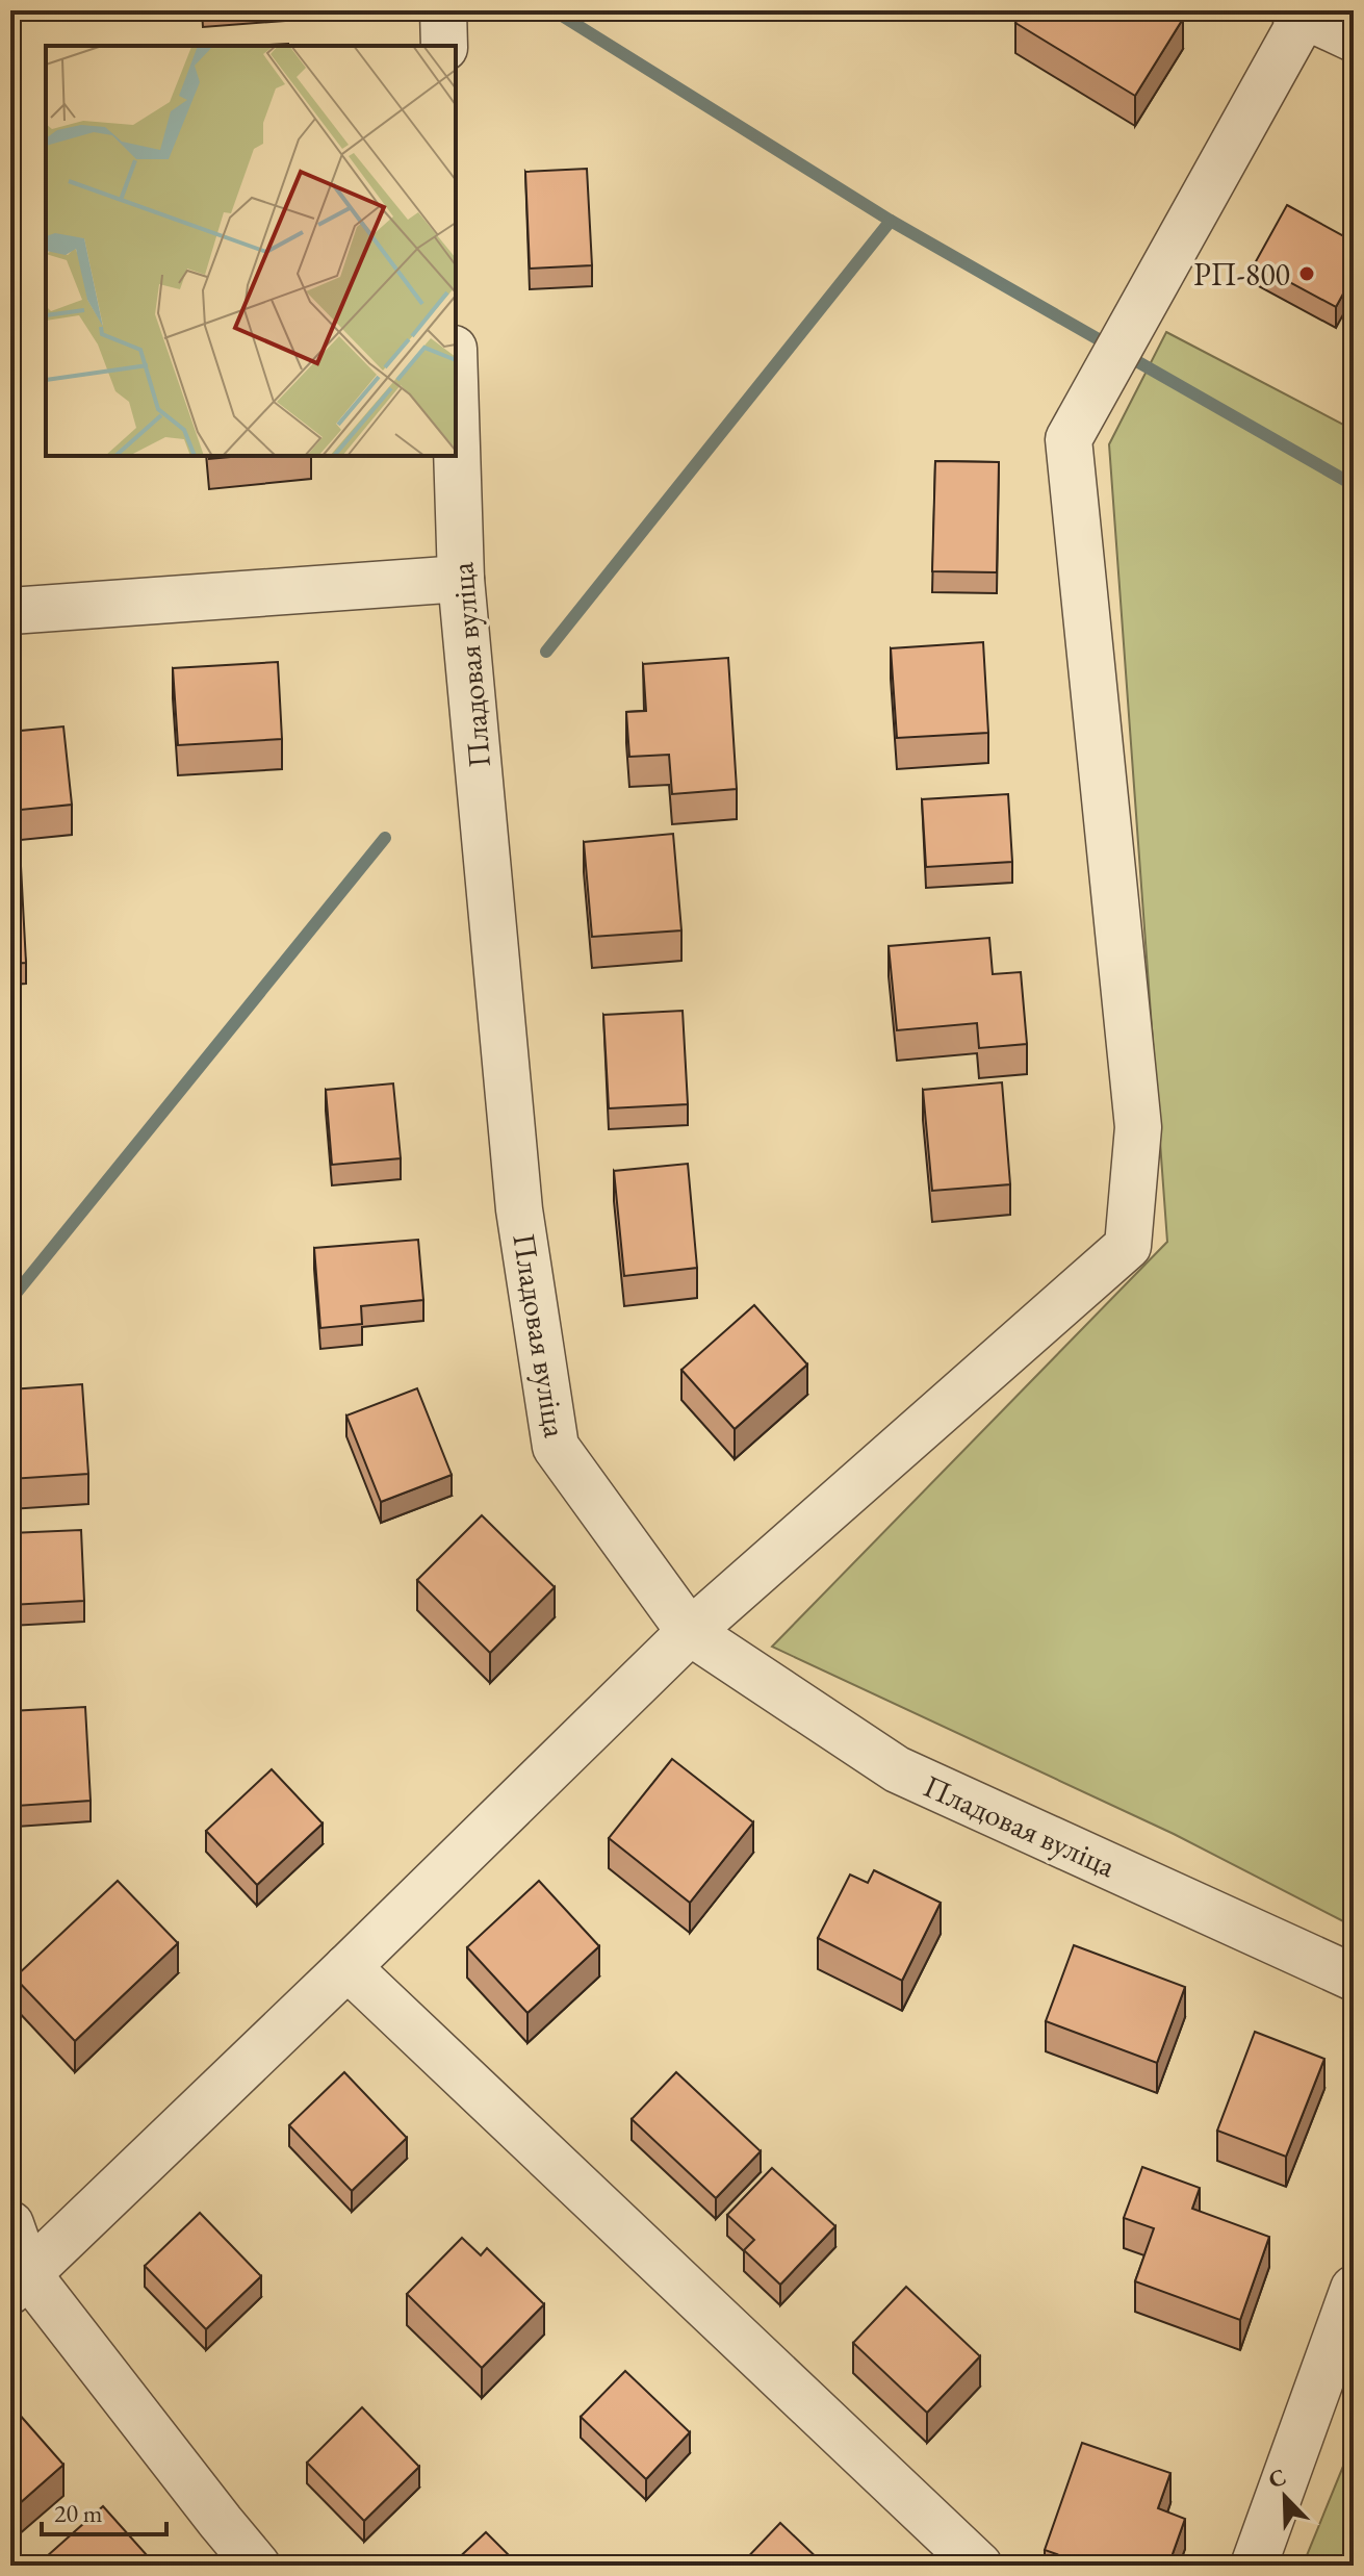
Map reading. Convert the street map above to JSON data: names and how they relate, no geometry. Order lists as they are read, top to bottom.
{
  "streets": {
    "street": ["Пладовая вуліца"]
  },
  "places": ["РП-800"],
  "scale_bar": "20 m",
  "north": "top left"
}
